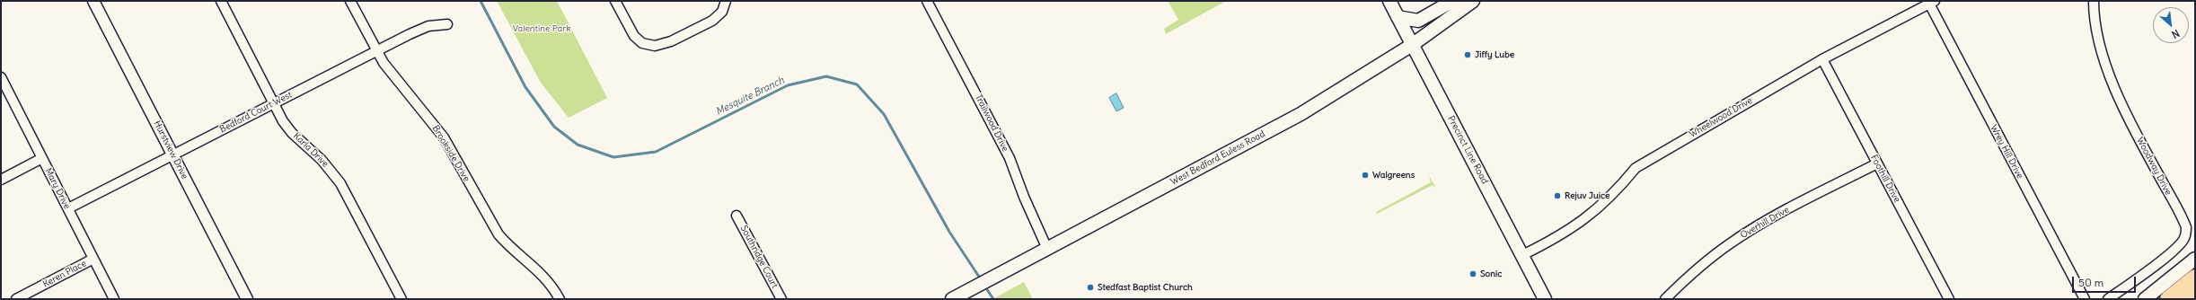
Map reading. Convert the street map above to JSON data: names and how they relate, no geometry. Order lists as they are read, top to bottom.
{
  "streets": {
    "main road": ["Precinct Line Road", "West Bedford Euless Road"],
    "street": [
      "Bedford Court West",
      "Wheelwood Drive",
      "Trailwood Drive",
      "Hurstview Drive",
      "Karla Drive",
      "Wrey Hill Drive",
      "Brookside Drive",
      "Woodway Drive",
      "Foothill Drive",
      "Mary Drive",
      "Overhill Drive",
      "Southridge Court",
      "Keren Place"
    ]
  },
  "crossings": [
    ["Bedford Court West", "Hurstview Drive"],
    ["Bedford Court West", "Karla Drive"],
    ["Bedford Court West", "Brookside Drive"],
    ["Bedford Court West", "Mary Drive"],
    ["Wheelwood Drive", "Precinct Line Road"],
    ["Wheelwood Drive", "Wrey Hill Drive"],
    ["Wheelwood Drive", "Foothill Drive"],
    ["Trailwood Drive", "West Bedford Euless Road"],
    ["Precinct Line Road", "West Bedford Euless Road"],
    ["Foothill Drive", "Overhill Drive"],
    ["Mary Drive", "Keren Place"]
  ],
  "water": ["Mesquite Branch"],
  "parks": ["Valentine Park"],
  "places": [
    "Jiffy Lube",
    "Walgreens",
    "Rejuv Juice",
    "Sonic",
    "Stedfast Baptist Church"
  ],
  "scale_bar": "50 m",
  "north": "bottom right"
}
